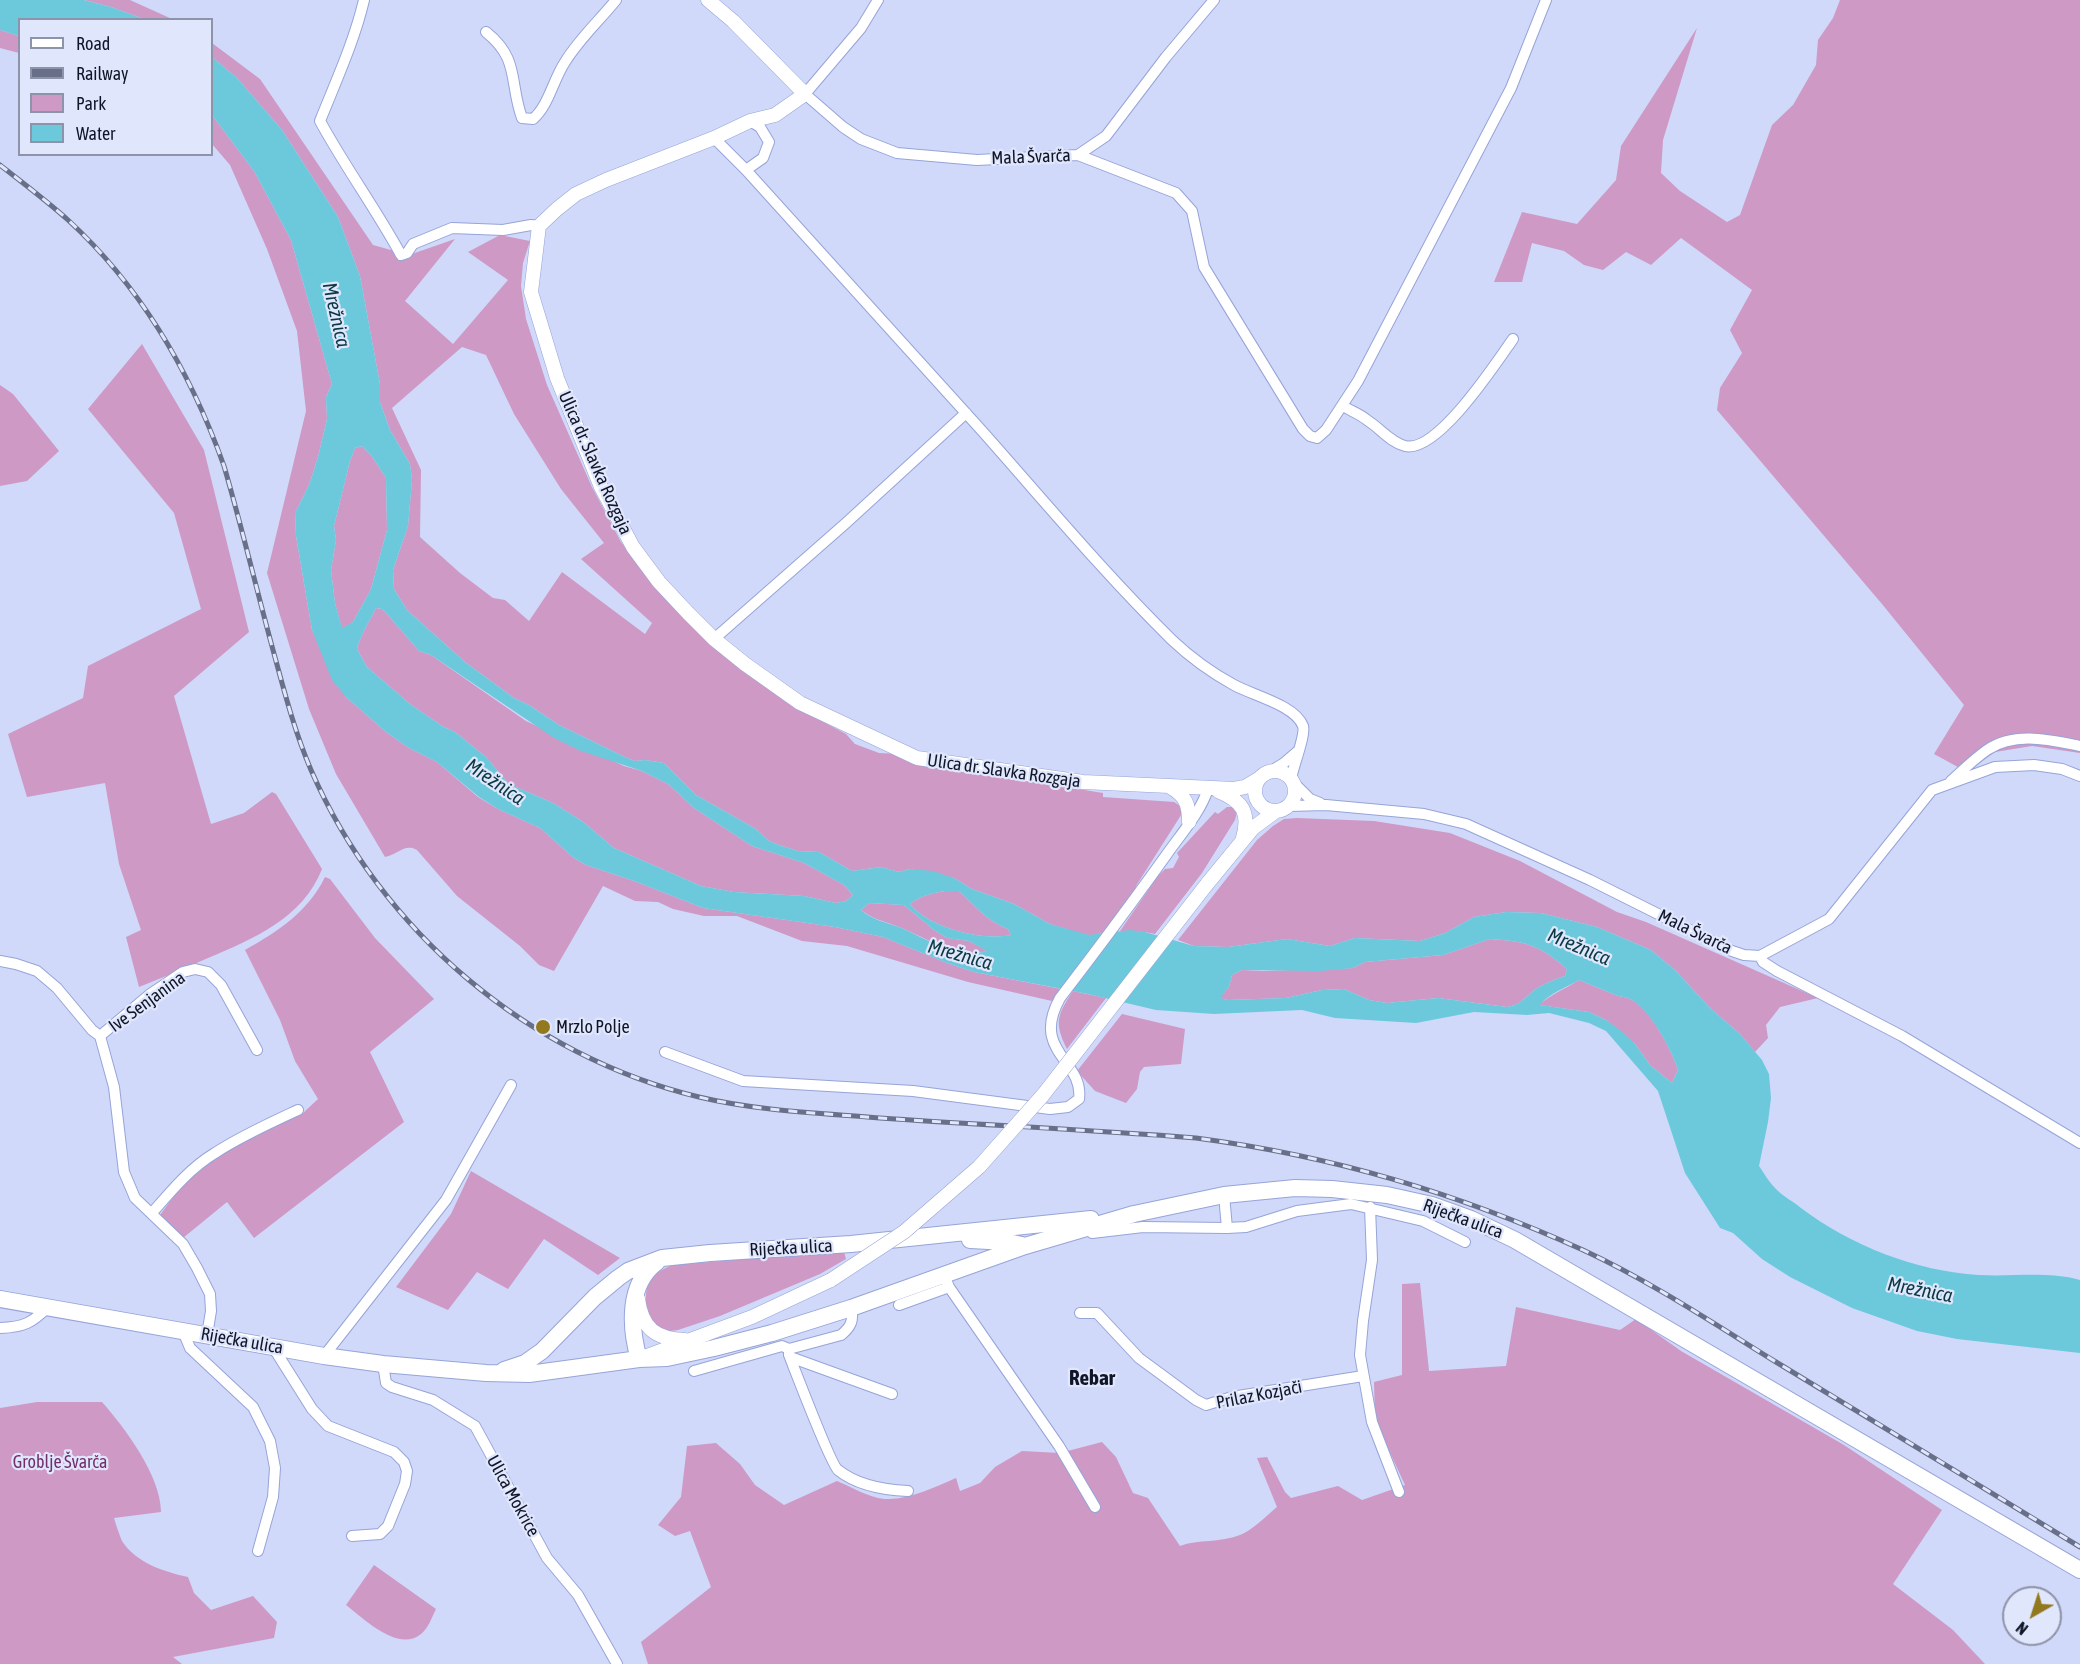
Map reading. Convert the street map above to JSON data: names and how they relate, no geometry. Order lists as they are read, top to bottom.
{
  "streets": {
    "main road": ["Riječka ulica"],
    "street": [
      "Mala Švarča",
      "Ulica dr. Slavka Rozgaja",
      "Ive Senjanina",
      "Prilaz Kozjači",
      "Ulica Mokrice"
    ]
  },
  "crossings": [
    ["Mala Švarča", "Ulica dr. Slavka Rozgaja"],
    ["Ive Senjanina", "Riječka ulica"],
    ["Riječka ulica", "Ulica Mokrice"]
  ],
  "districts": ["Rebar"],
  "water": ["Mrežnica"],
  "parks": ["Groblje Švarča"],
  "places": ["Mrzlo Polje"],
  "legend": [
    "Road",
    "Railway",
    "Park",
    "Water"
  ],
  "north": "bottom left"
}
